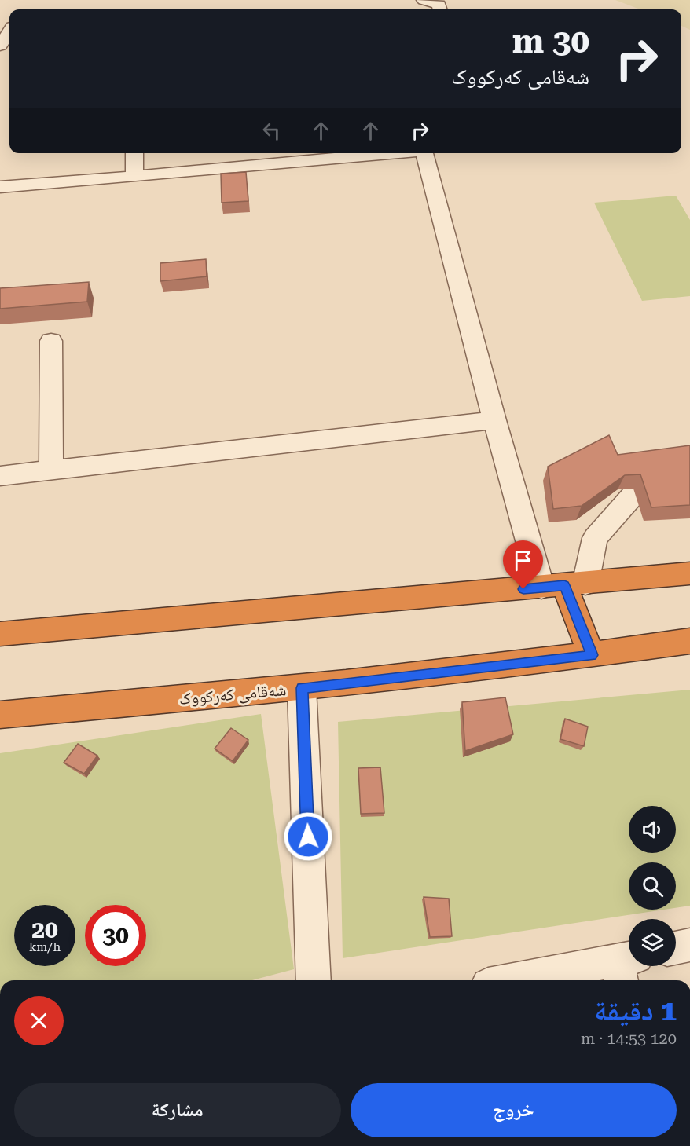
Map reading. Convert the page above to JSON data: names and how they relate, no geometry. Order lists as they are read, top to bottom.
{
  "streets": {
    "highway": ["شەقامی کەرکووک"]
  },
  "page": {
    "turn": ["30 m", "شەقامی کەرکووک"],
    "speed": "20 km/h",
    "limit": "30",
    "heading": ["1 دقيقة", "120 m · 14:53"],
    "buttons": ["خروج", "مشاركة"]
  }
}
